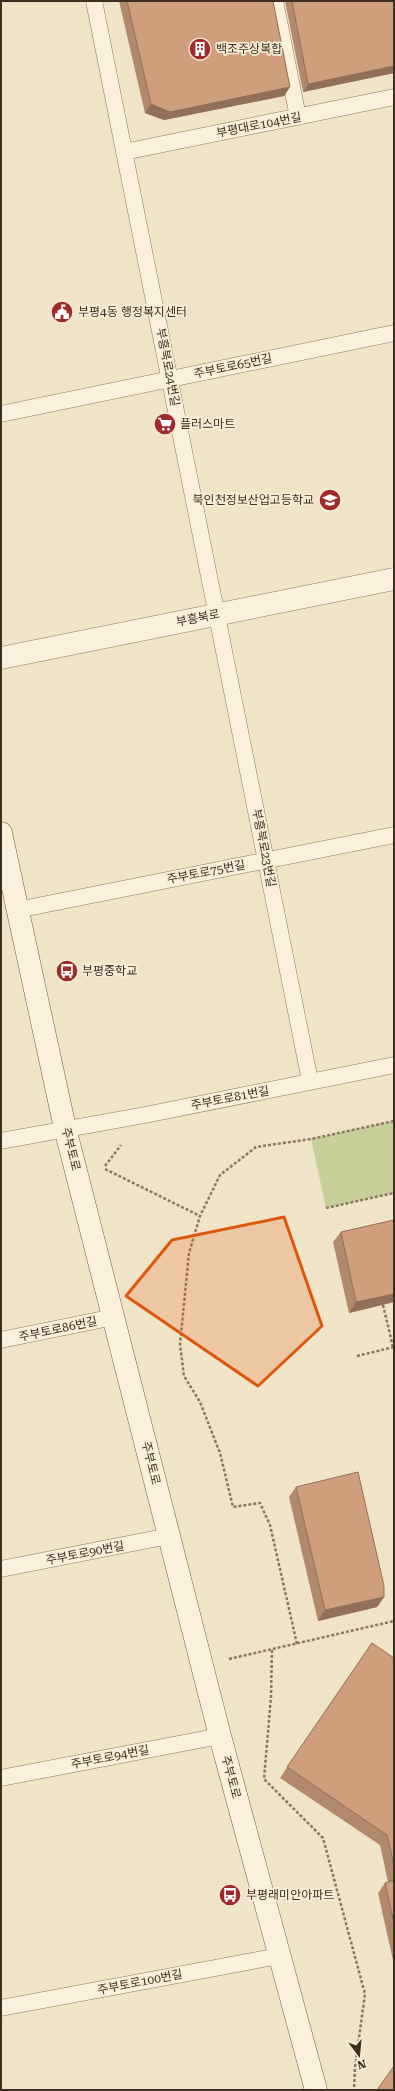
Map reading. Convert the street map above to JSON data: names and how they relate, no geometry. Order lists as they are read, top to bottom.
{
  "streets": {
    "main road": ["부흥북로", "주부토로"],
    "lane": [
      "부평대로104번길",
      "주부토로65번길",
      "부흥북로24번길",
      "부흥북로23번길",
      "주부토로75번길",
      "주부토로81번길",
      "주부토로86번길",
      "주부토로90번길",
      "주부토로94번길",
      "주부토로100번길"
    ]
  },
  "crossings": [
    ["부평대로104번길", "부흥북로24번길"],
    ["주부토로65번길", "부흥북로24번길"],
    ["부흥북로24번길", "부흥북로"],
    ["부흥북로24번길", "부흥북로23번길"],
    ["부흥북로", "부흥북로23번길"],
    ["부흥북로23번길", "주부토로75번길"],
    ["부흥북로23번길", "주부토로81번길"],
    ["주부토로75번길", "주부토로"],
    ["주부토로81번길", "주부토로"],
    ["주부토로", "주부토로86번길"],
    ["주부토로", "주부토로90번길"],
    ["주부토로", "주부토로94번길"],
    ["주부토로", "주부토로100번길"]
  ],
  "places": {
    "building": ["백조주상복합"],
    "public building": ["부평4동 행정복지센터"],
    "supermarket": ["플러스마트"],
    "school or university": ["북인천정보산업고등학교"],
    "bus stop": ["부평중학교", "부평래미안아파트"]
  },
  "north": "bottom"
}
